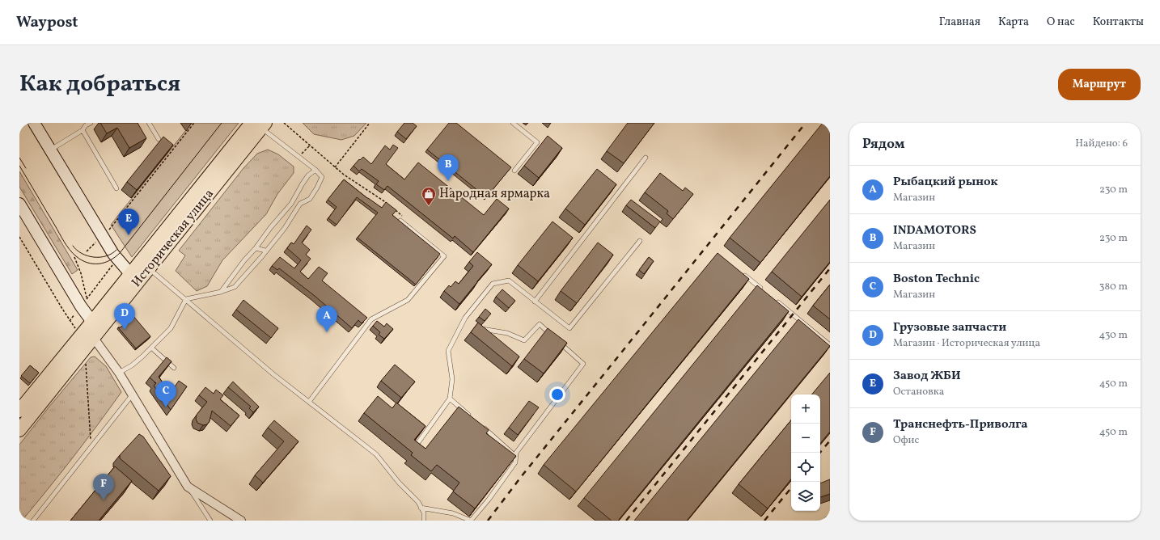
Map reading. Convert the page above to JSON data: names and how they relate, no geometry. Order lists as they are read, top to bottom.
{
  "streets": {
    "highway": ["Историческая улица"]
  },
  "places": {
    "shop": ["Народная ярмарка"]
  },
  "page": {
    "header": "Waypost",
    "nav": [
      "Главная",
      "Карта",
      "О нас",
      "Контакты"
    ],
    "title": "Как добраться",
    "buttons": "Маршрут",
    "heading": ["Рядом", "Найдено: 6"],
    "pins": [
      "B",
      "E",
      "D",
      "A",
      "C",
      "F"
    ],
    "list": [
      {
        "mark": "A",
        "name": "Рыбацкий рынок",
        "note": "Магазин",
        "value": "230 m"
      },
      {
        "mark": "B",
        "name": "INDAMOTORS",
        "note": "Магазин",
        "value": "230 m"
      },
      {
        "mark": "C",
        "name": "Boston Technic",
        "note": "Магазин",
        "value": "380 m"
      },
      {
        "mark": "D",
        "name": "Грузовые запчасти",
        "note": "Магазин · Историческая улица",
        "value": "430 m"
      },
      {
        "mark": "E",
        "name": "Завод ЖБИ",
        "note": "Остановка",
        "value": "450 m"
      },
      {
        "mark": "F",
        "name": "Транснефть-Приволга",
        "note": "Офис",
        "value": "450 m"
      }
    ],
    "map_buttons": ["+", "−"]
  }
}
